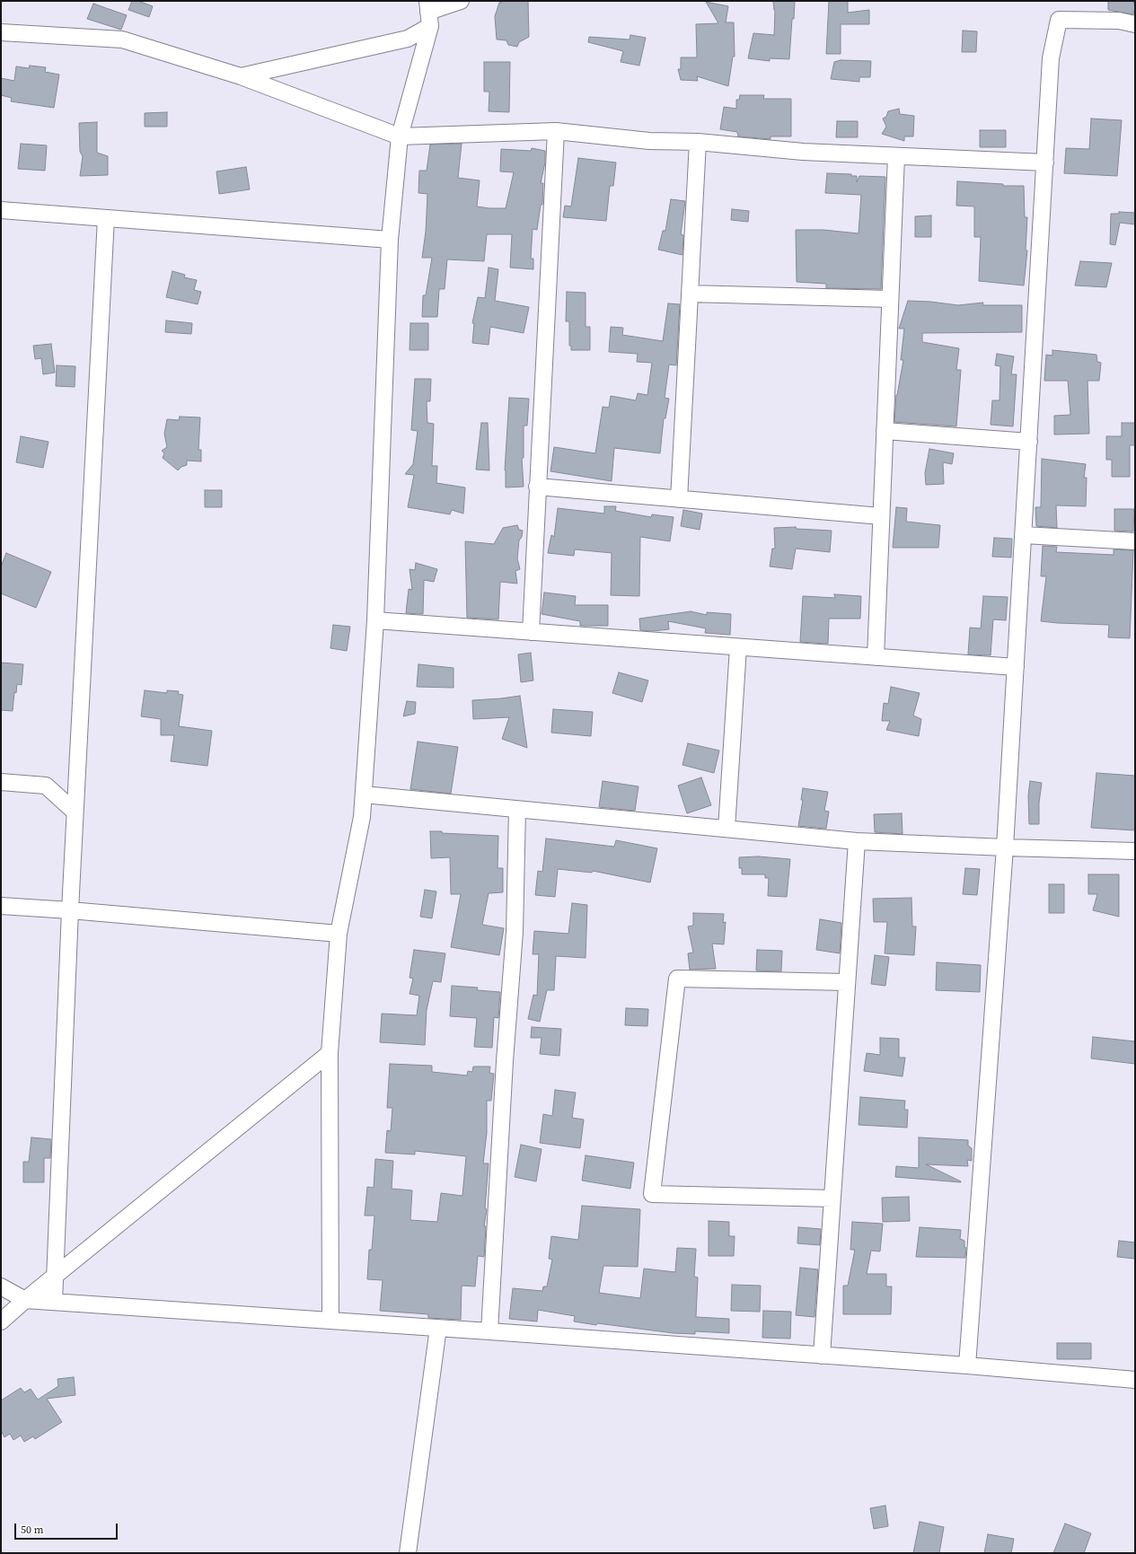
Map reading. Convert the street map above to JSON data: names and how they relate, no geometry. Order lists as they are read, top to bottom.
{
  "scale_bar": "50 m"
}
